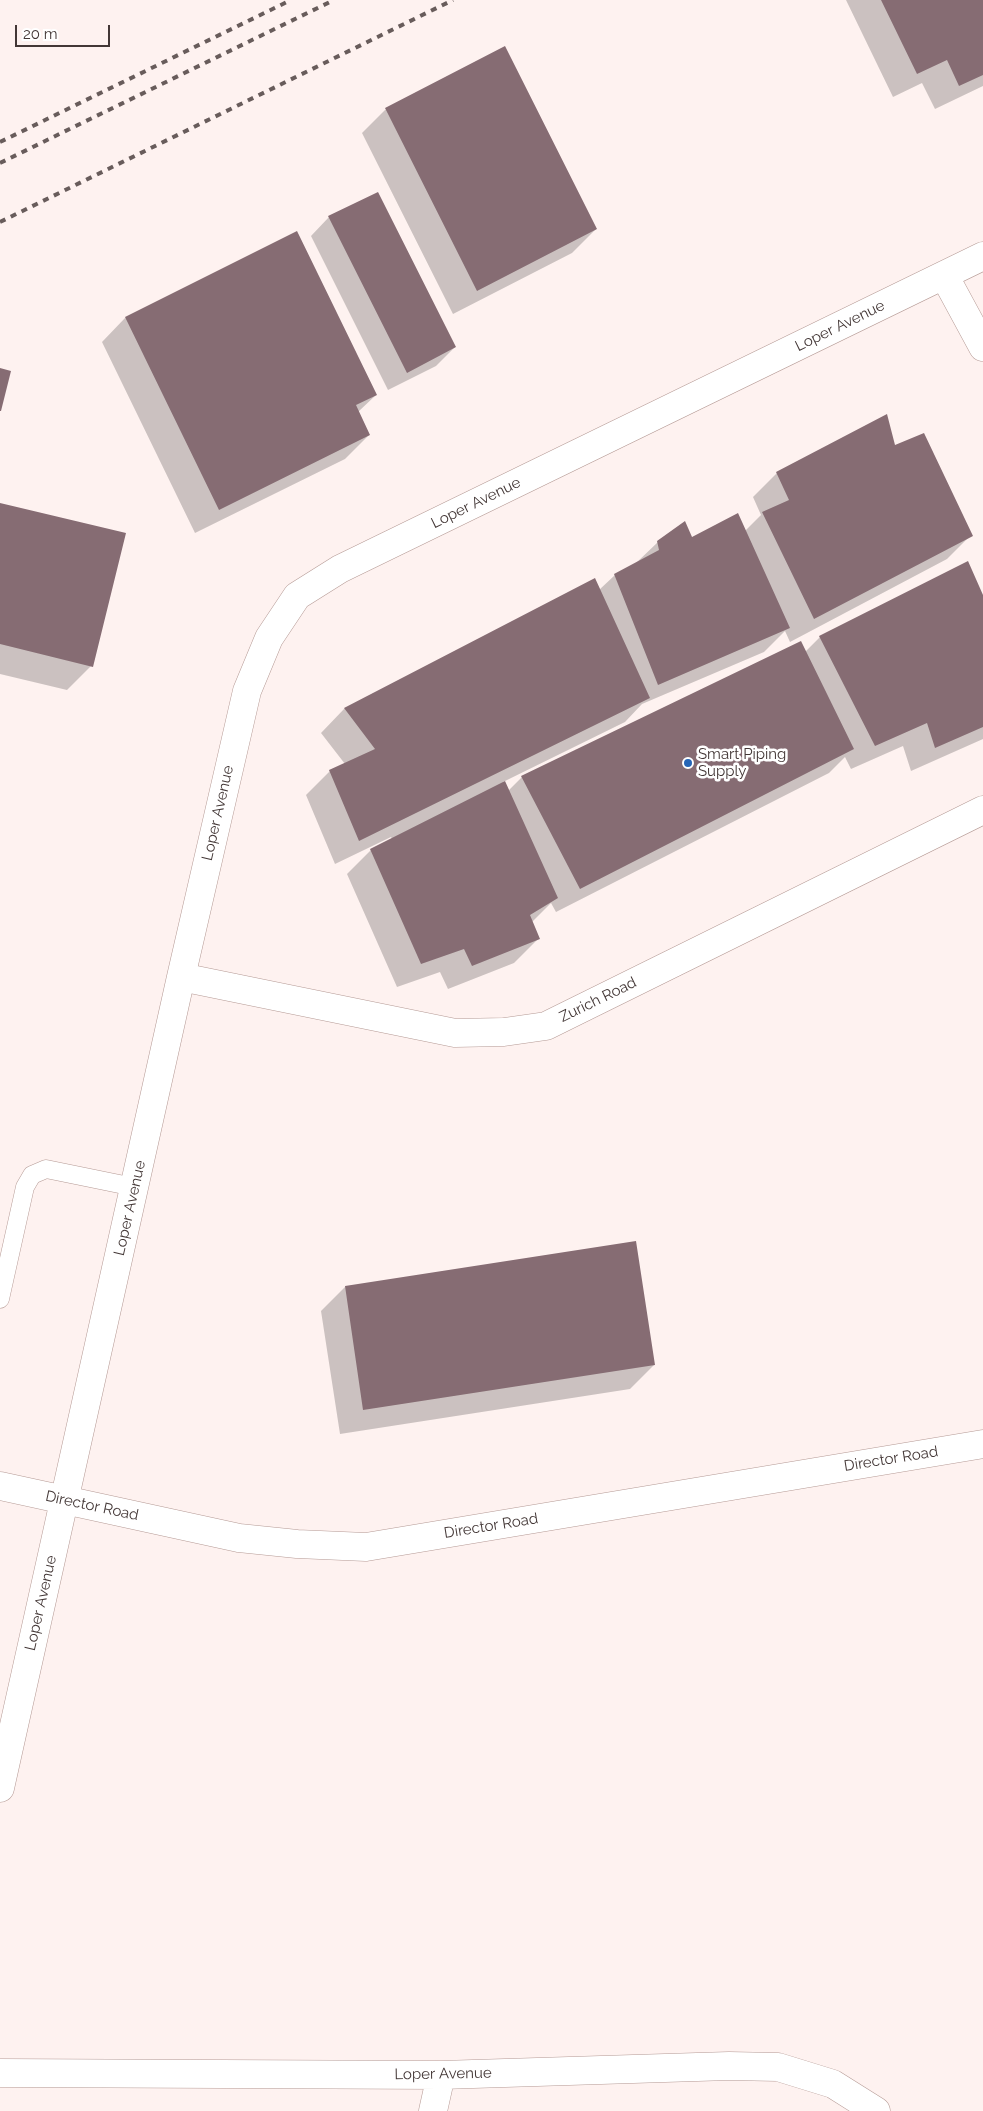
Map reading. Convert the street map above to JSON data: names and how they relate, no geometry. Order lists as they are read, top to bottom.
{
  "streets": {
    "street": ["Loper Avenue", "Zurich Road", "Director Road"]
  },
  "crossings": [
    ["Loper Avenue", "Zurich Road"],
    ["Loper Avenue", "Director Road"]
  ],
  "places": ["Smart Piping Supply"],
  "scale_bar": "20 m"
}
